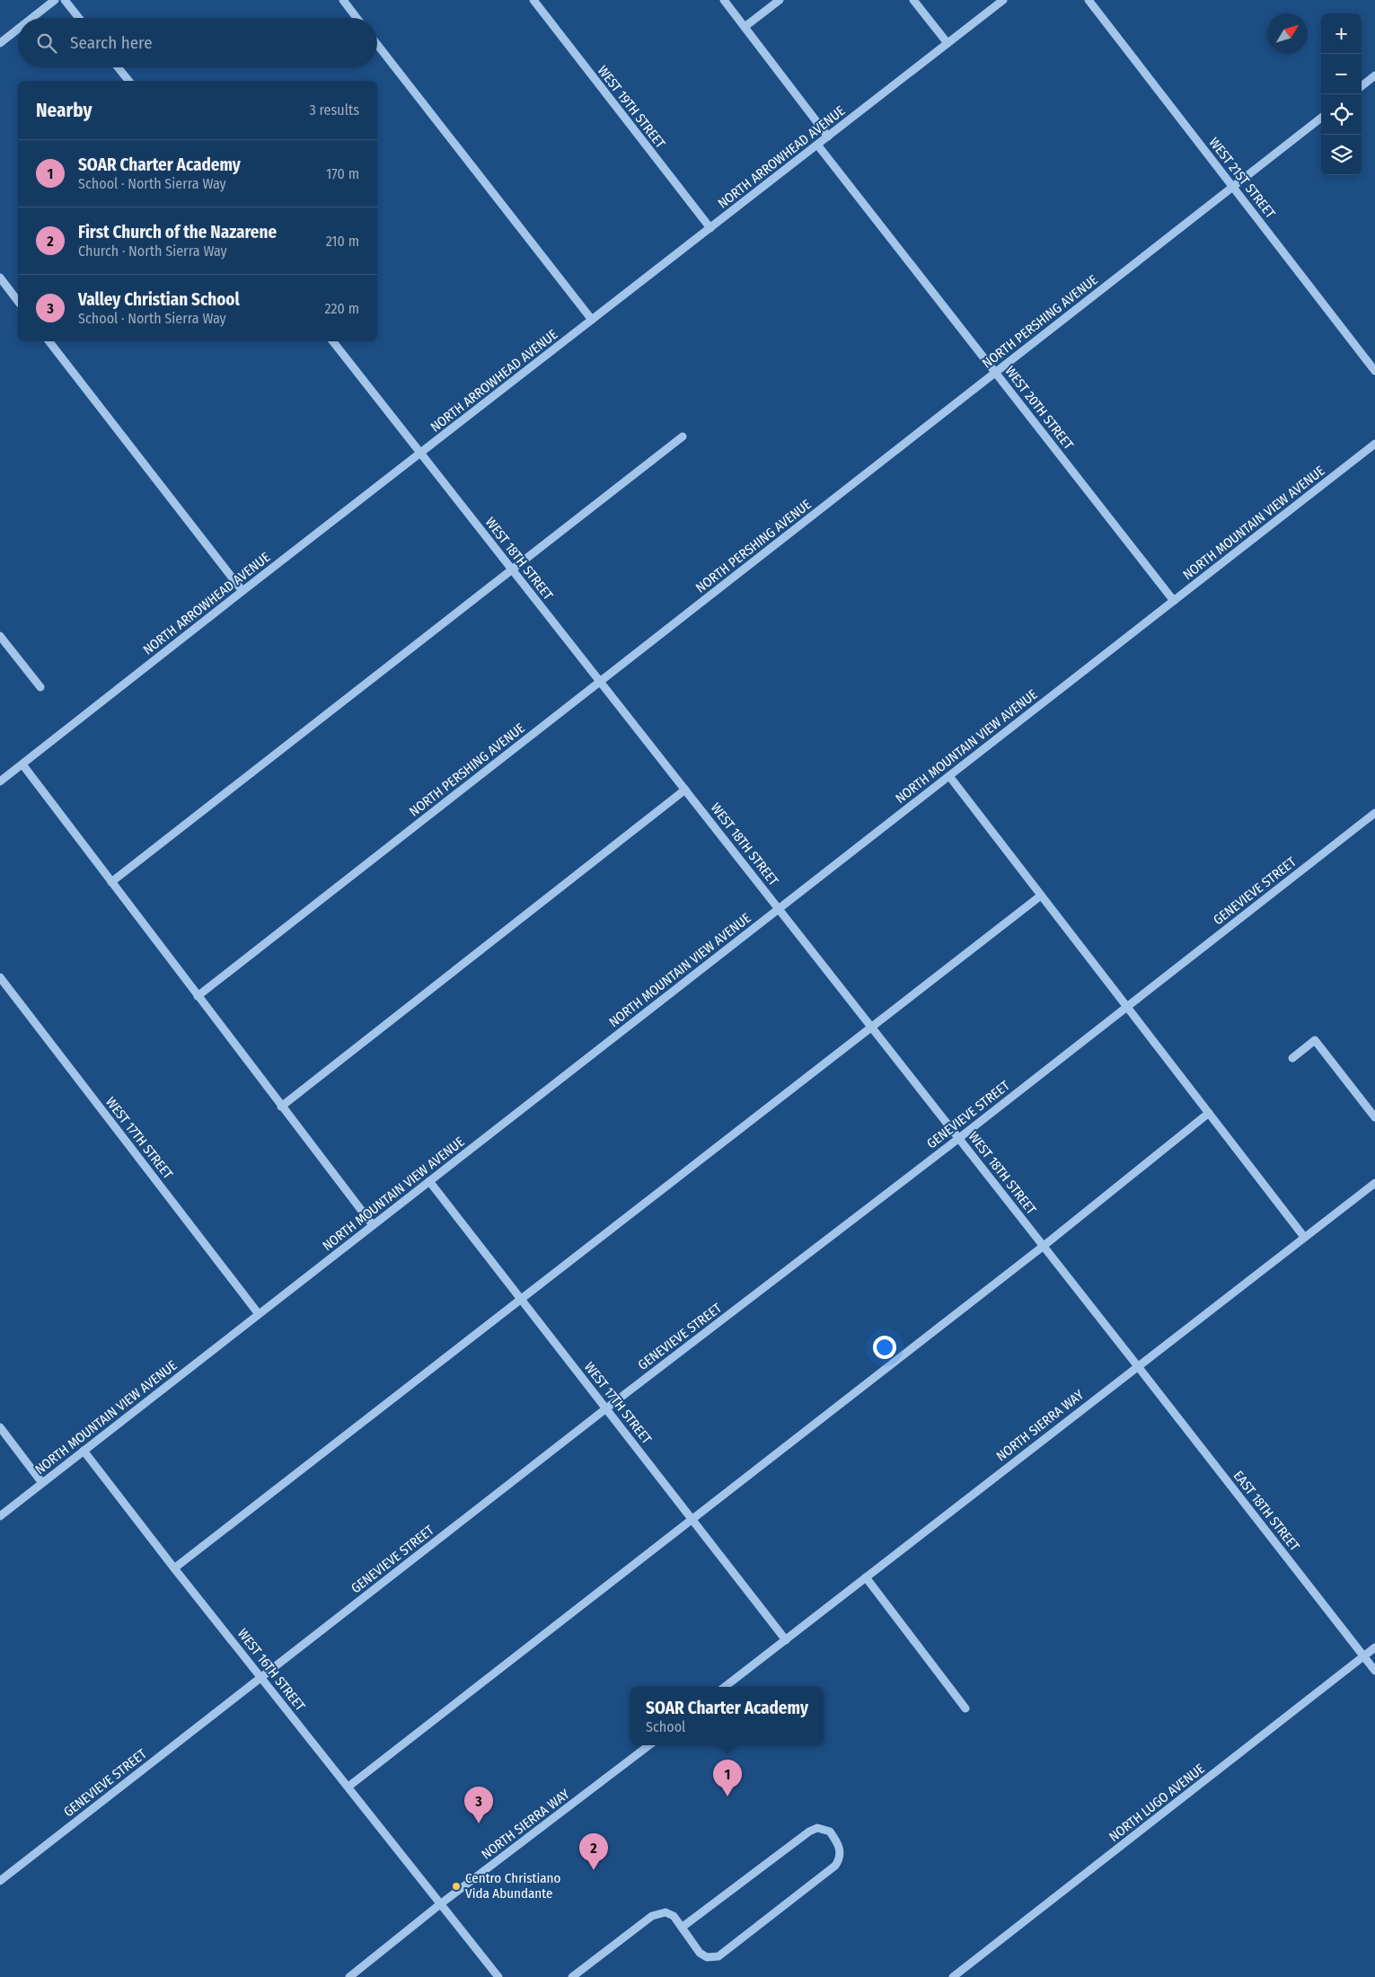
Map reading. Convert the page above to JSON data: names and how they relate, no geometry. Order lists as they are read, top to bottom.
{
  "streets": {
    "street": [
      "WEST 19TH STREET",
      "NORTH ARROWHEAD AVENUE",
      "WEST 21ST STREET",
      "NORTH PERSHING AVENUE",
      "WEST 20TH STREET",
      "NORTH MOUNTAIN VIEW AVENUE",
      "WEST 18TH STREET",
      "GENEVIEVE STREET",
      "WEST 17TH STREET",
      "NORTH SIERRA WAY",
      "EAST 18TH STREET",
      "WEST 16TH STREET",
      "NORTH LUGO AVENUE"
    ]
  },
  "crossings": [
    ["WEST 19TH STREET", "NORTH ARROWHEAD AVENUE"],
    ["NORTH ARROWHEAD AVENUE", "WEST 20TH STREET"],
    ["NORTH ARROWHEAD AVENUE", "WEST 18TH STREET"],
    ["WEST 21ST STREET", "NORTH PERSHING AVENUE"],
    ["NORTH PERSHING AVENUE", "WEST 20TH STREET"],
    ["NORTH PERSHING AVENUE", "WEST 18TH STREET"],
    ["WEST 20TH STREET", "NORTH MOUNTAIN VIEW AVENUE"],
    ["NORTH MOUNTAIN VIEW AVENUE", "WEST 18TH STREET"],
    ["NORTH MOUNTAIN VIEW AVENUE", "WEST 17TH STREET"],
    ["NORTH MOUNTAIN VIEW AVENUE", "WEST 16TH STREET"],
    ["WEST 18TH STREET", "GENEVIEVE STREET"],
    ["WEST 18TH STREET", "NORTH SIERRA WAY"],
    ["WEST 18TH STREET", "EAST 18TH STREET"],
    ["GENEVIEVE STREET", "WEST 17TH STREET"],
    ["GENEVIEVE STREET", "WEST 16TH STREET"],
    ["WEST 17TH STREET", "NORTH SIERRA WAY"],
    ["NORTH SIERRA WAY", "EAST 18TH STREET"],
    ["NORTH SIERRA WAY", "WEST 16TH STREET"],
    ["EAST 18TH STREET", "NORTH LUGO AVENUE"]
  ],
  "places": ["Centro Christiano Vida Abundante"],
  "north": "top right",
  "page": {
    "map_buttons": ["+", "−"],
    "search": "Search here",
    "heading": ["Nearby", "3 results"],
    "list": [
      {
        "mark": "1",
        "name": "SOAR Charter Academy",
        "note": "School · North Sierra Way",
        "value": "170 m"
      },
      {
        "mark": "2",
        "name": "First Church of the Nazarene",
        "note": "Church · North Sierra Way",
        "value": "210 m"
      },
      {
        "mark": "3",
        "name": "Valley Christian School",
        "note": "School · North Sierra Way",
        "value": "220 m"
      }
    ],
    "popup": ["SOAR Charter Academy", "School"],
    "pins": ["1", "3", "2"]
  }
}
